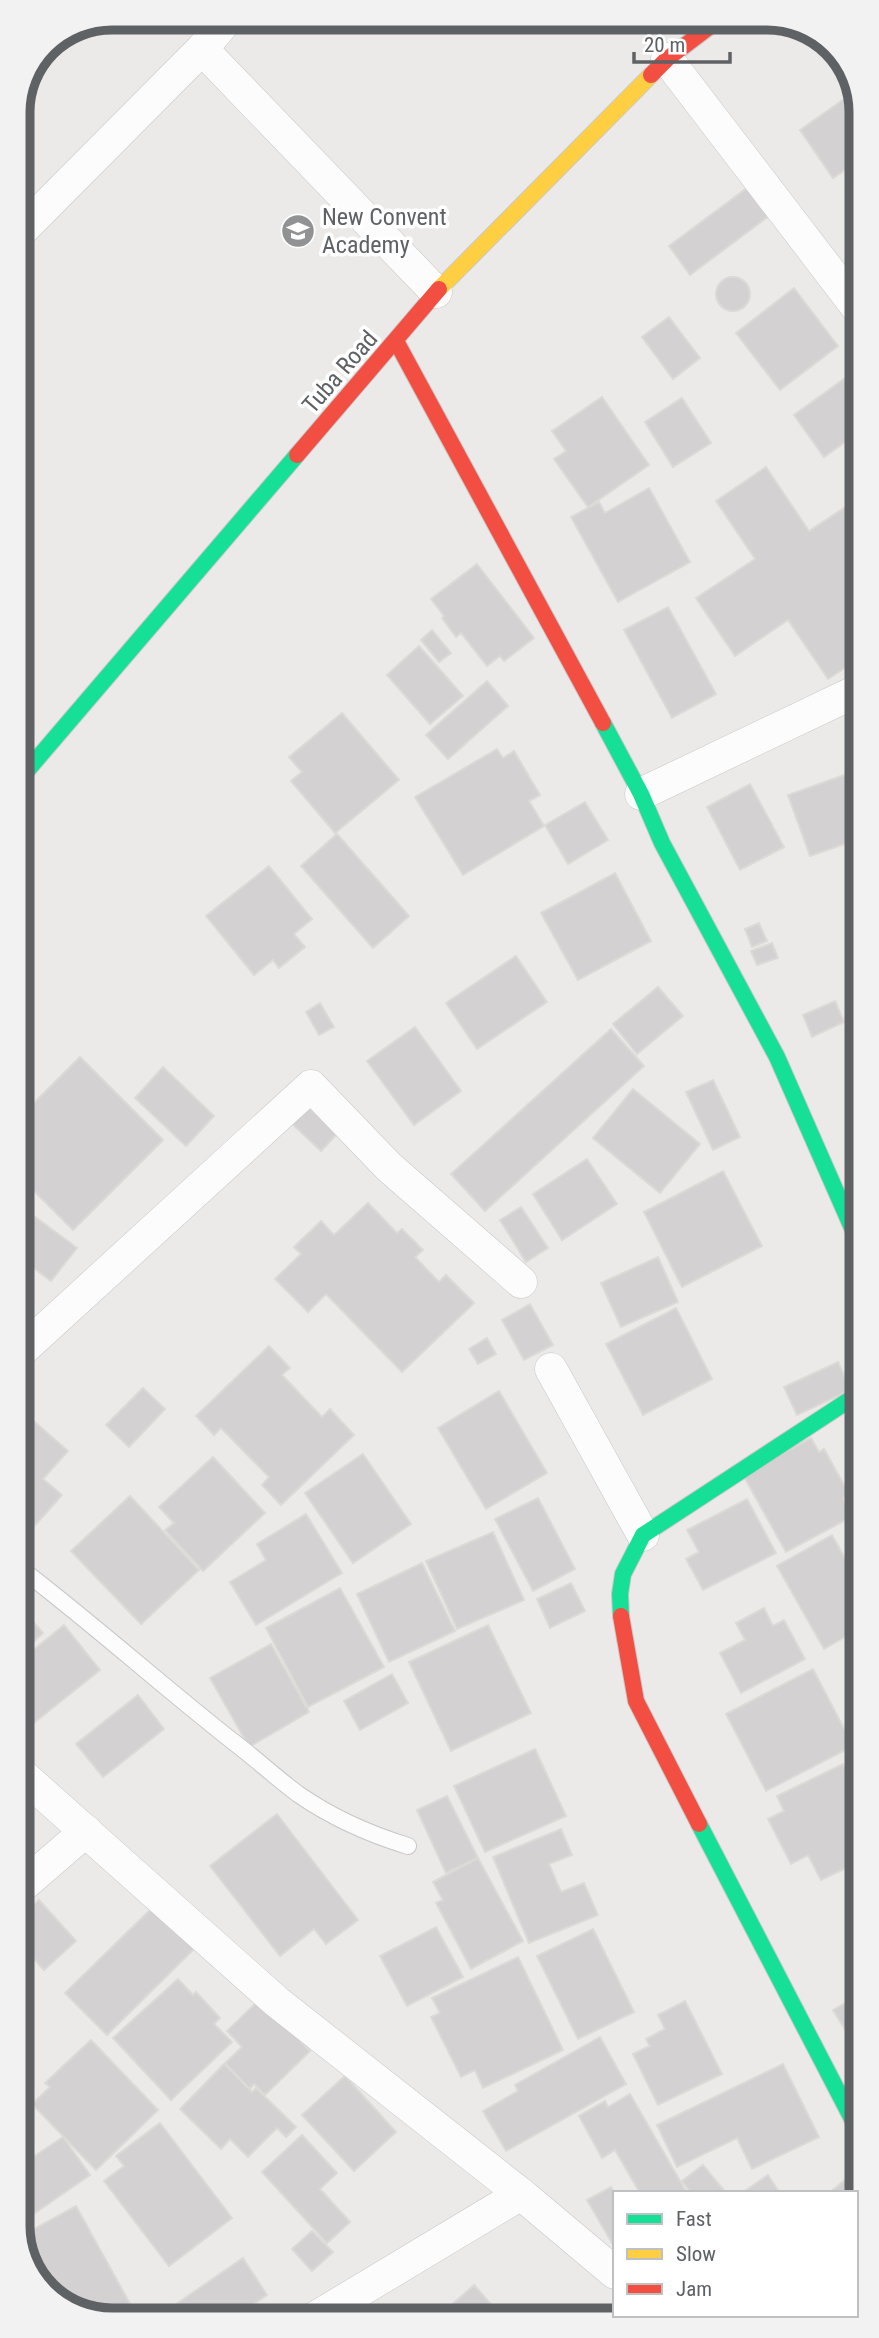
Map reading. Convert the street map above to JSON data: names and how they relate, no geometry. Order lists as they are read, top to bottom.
{
  "streets": {
    "street": ["Tuba Road"]
  },
  "places": {
    "school or university": ["New Convent Academy"]
  },
  "legend": ["Fast", "Slow", "Jam"],
  "scale_bar": "20 m"
}
